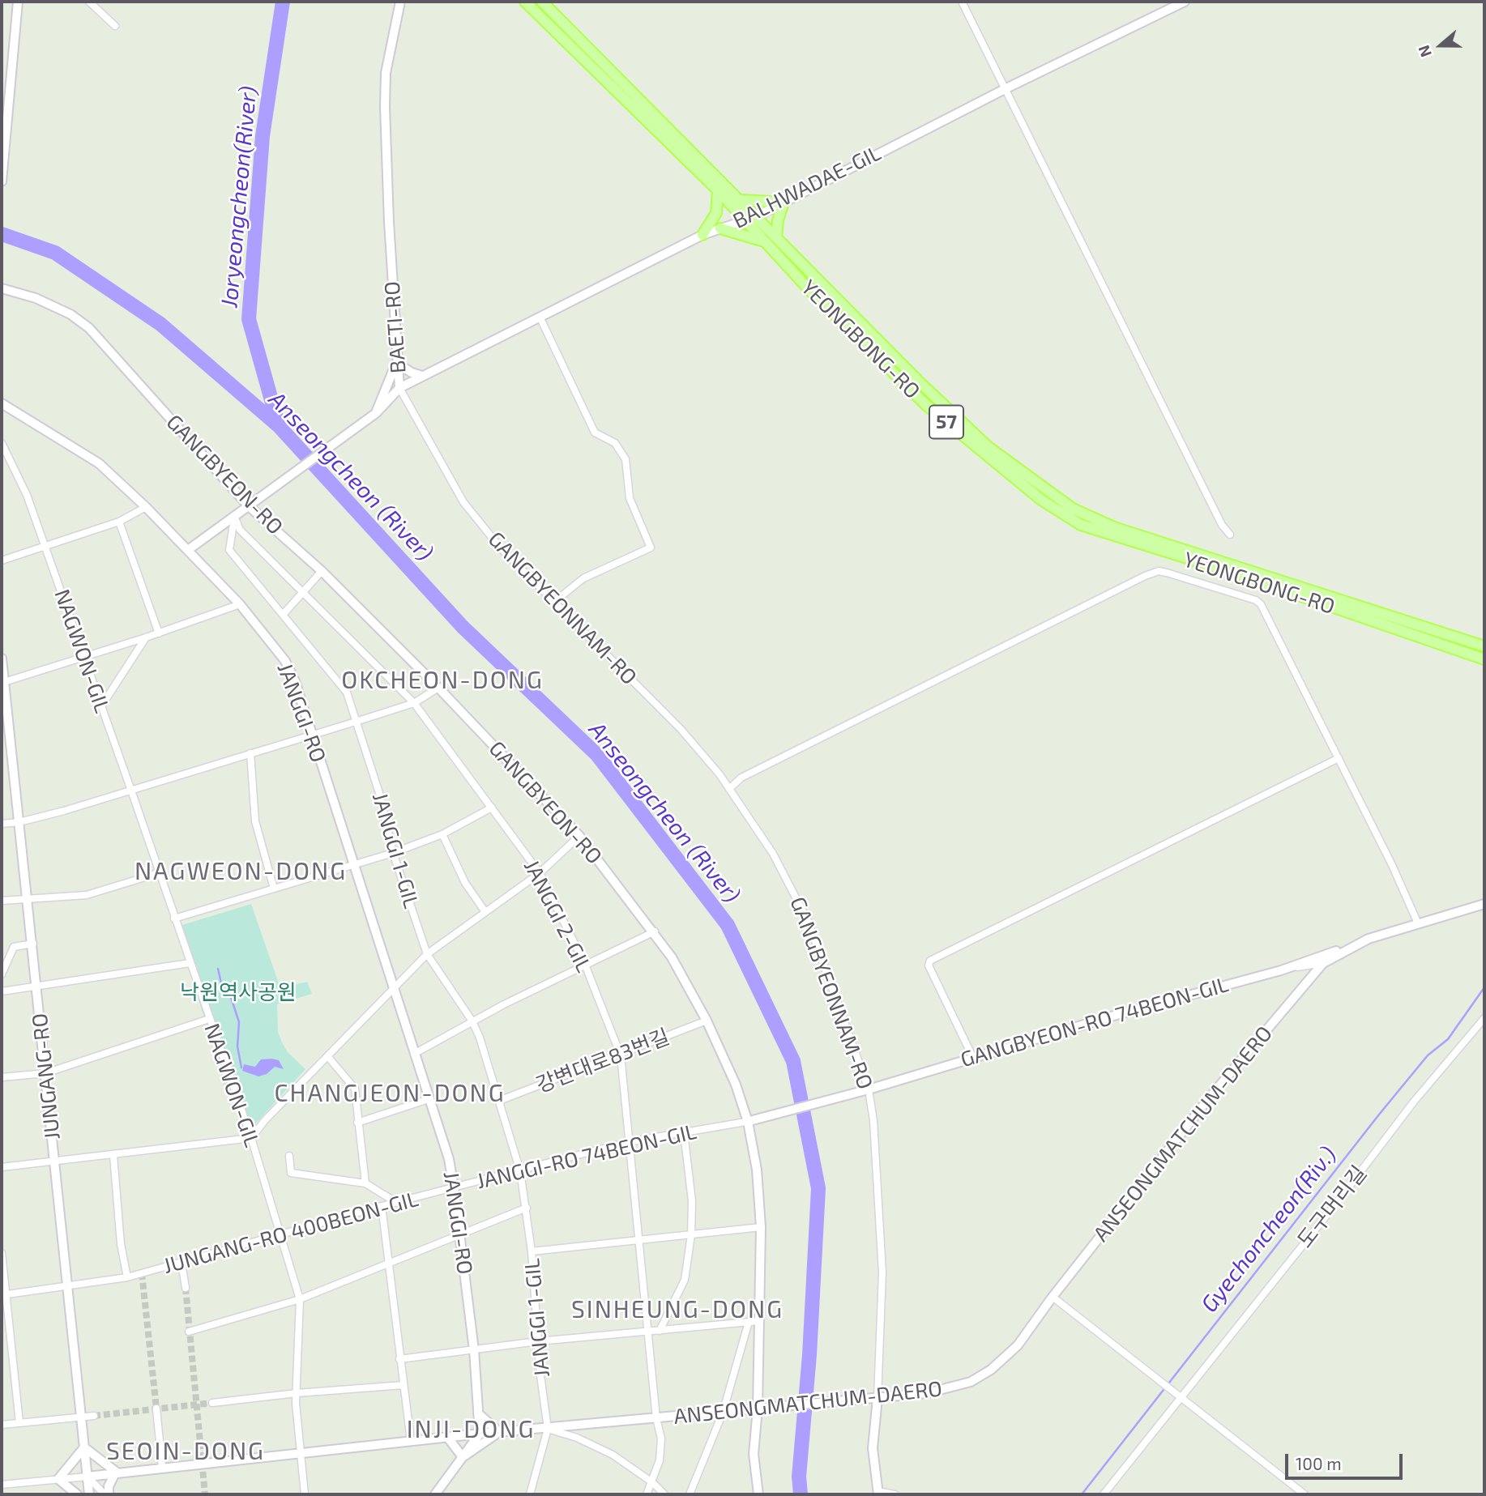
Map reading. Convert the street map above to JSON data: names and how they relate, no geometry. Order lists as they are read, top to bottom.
{
  "streets": {
    "main road": [
      "BALHWADAE-GIL",
      "BAETI-RO",
      "YEONGBONG-RO",
      "57",
      "GANGBYEON-RO",
      "JANGGI-RO",
      "GANGBYEON-RO 74BEON-GIL",
      "JUNGANG-RO",
      "ANSEONGMATCHUM-DAERO"
    ],
    "street": [
      "GANGBYEONNAM-RO",
      "NAGWON-GIL",
      "JANGGI 1-GIL",
      "JANGGI 2-GIL",
      "강변대로83번길",
      "JANGGI-RO 74BEON-GIL",
      "도구머리길",
      "JUNGANG-RO 400BEON-GIL"
    ]
  },
  "crossings": [
    ["BALHWADAE-GIL", "BAETI-RO"],
    ["BALHWADAE-GIL", "YEONGBONG-RO"],
    ["BALHWADAE-GIL", "GANGBYEONNAM-RO"],
    ["BAETI-RO", "GANGBYEON-RO"],
    ["BAETI-RO", "GANGBYEONNAM-RO"],
    ["BAETI-RO", "JANGGI-RO"],
    ["BAETI-RO", "JANGGI 1-GIL"],
    ["BAETI-RO", "JANGGI 2-GIL"],
    ["GANGBYEON-RO", "GANGBYEON-RO 74BEON-GIL"],
    ["GANGBYEON-RO", "강변대로83번길"],
    ["GANGBYEON-RO", "ANSEONGMATCHUM-DAERO"],
    ["GANGBYEON-RO", "JANGGI-RO 74BEON-GIL"],
    ["GANGBYEONNAM-RO", "GANGBYEON-RO 74BEON-GIL"],
    ["GANGBYEONNAM-RO", "ANSEONGMATCHUM-DAERO"],
    ["NAGWON-GIL", "ANSEONGMATCHUM-DAERO"],
    ["NAGWON-GIL", "JUNGANG-RO 400BEON-GIL"],
    ["JANGGI-RO", "ANSEONGMATCHUM-DAERO"],
    ["JANGGI-RO", "JANGGI-RO 74BEON-GIL"],
    ["JANGGI-RO", "JUNGANG-RO 400BEON-GIL"],
    ["JANGGI 1-GIL", "JANGGI 2-GIL"],
    ["JANGGI 1-GIL", "강변대로83번길"],
    ["JANGGI 1-GIL", "ANSEONGMATCHUM-DAERO"],
    ["JANGGI 1-GIL", "JANGGI-RO 74BEON-GIL"],
    ["JANGGI 2-GIL", "강변대로83번길"],
    ["JANGGI 2-GIL", "ANSEONGMATCHUM-DAERO"],
    ["JANGGI 2-GIL", "JANGGI-RO 74BEON-GIL"],
    ["GANGBYEON-RO 74BEON-GIL", "ANSEONGMATCHUM-DAERO"],
    ["GANGBYEON-RO 74BEON-GIL", "JANGGI-RO 74BEON-GIL"],
    ["JUNGANG-RO", "ANSEONGMATCHUM-DAERO"],
    ["JUNGANG-RO", "JUNGANG-RO 400BEON-GIL"],
    ["JANGGI-RO 74BEON-GIL", "JUNGANG-RO 400BEON-GIL"]
  ],
  "districts": [
    "OKCHEON-DONG",
    "NAGWEON-DONG",
    "CHANGJEON-DONG",
    "SINHEUNG-DONG",
    "INJI-DONG",
    "SEOIN-DONG"
  ],
  "water": ["Joryeongcheon(River)", "Anseongcheon (River)", "Gyechoncheon(Riv.)"],
  "parks": ["낙원역사공원"],
  "scale_bar": "100 m",
  "north": "left"
}
